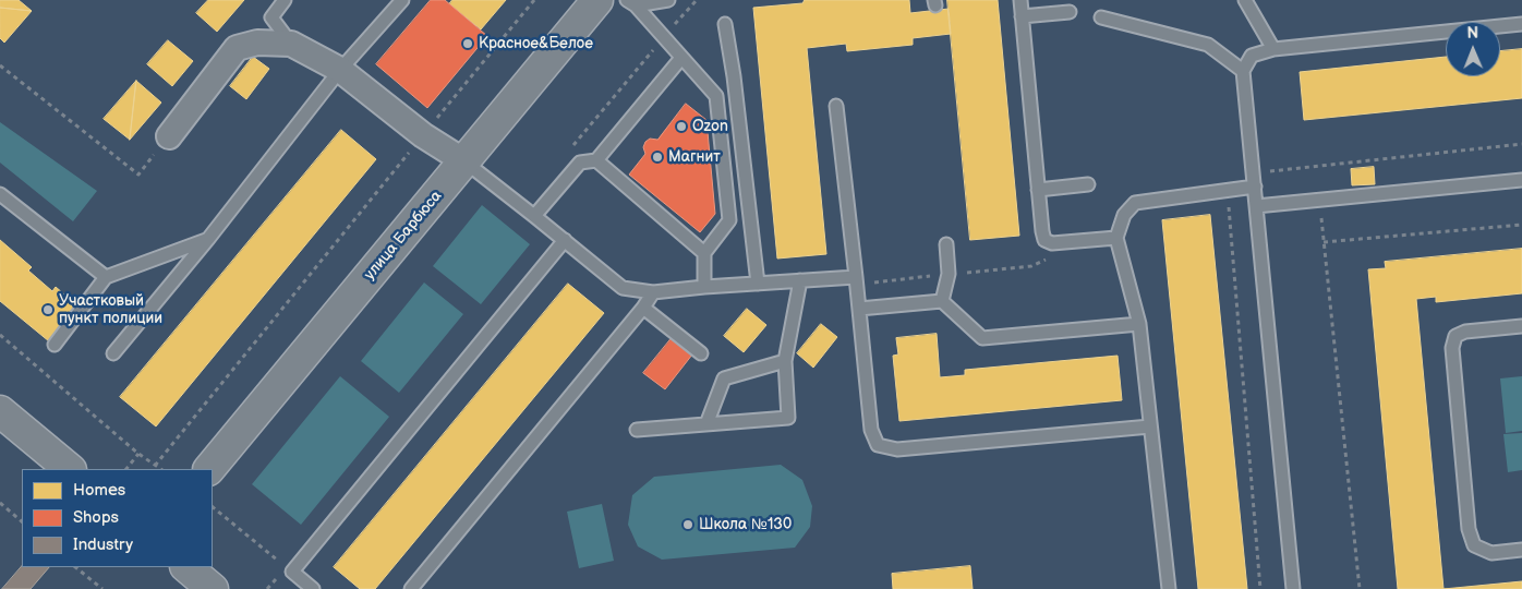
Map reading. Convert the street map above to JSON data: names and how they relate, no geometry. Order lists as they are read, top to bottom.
{
  "streets": {
    "street": ["улица Барбюса"]
  },
  "places": [
    "Красное&Белое",
    "Ozon",
    "Магнит",
    "Участковый пункт полиции",
    "Школа №130"
  ],
  "legend": ["Homes", "Shops", "Industry"],
  "north": "top"
}
